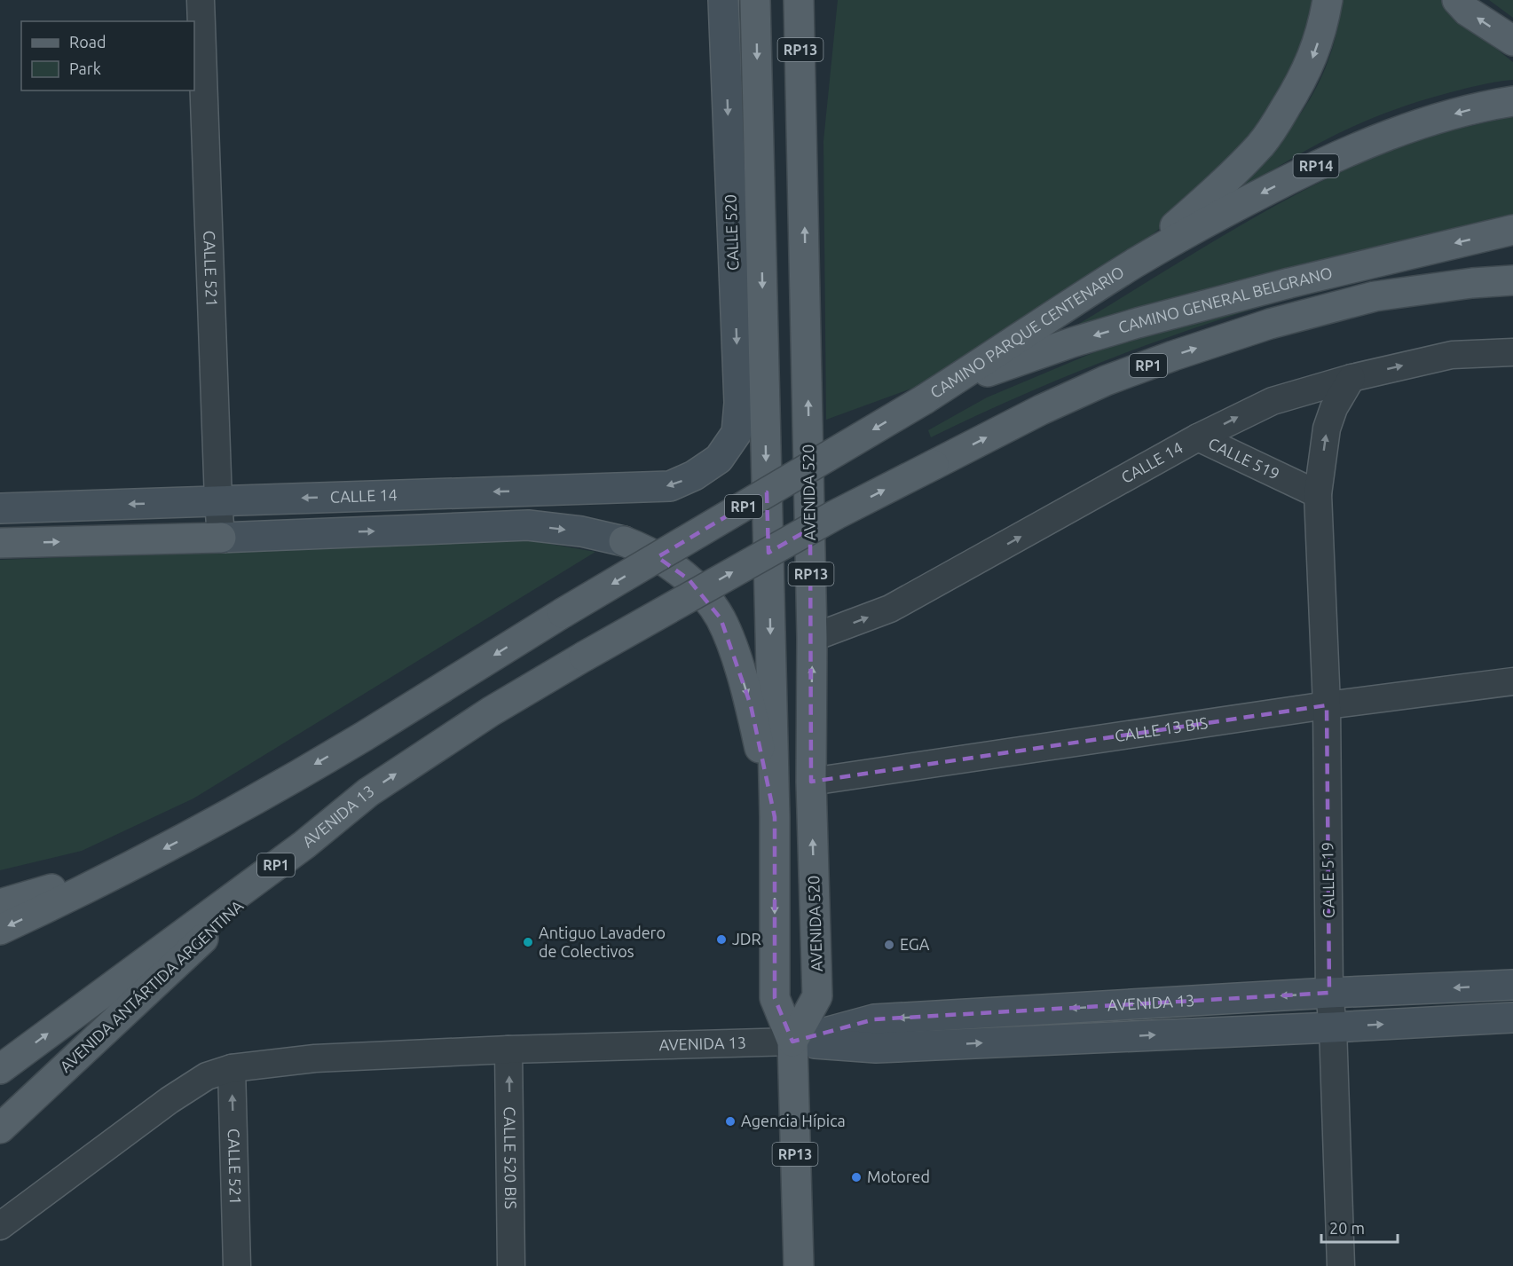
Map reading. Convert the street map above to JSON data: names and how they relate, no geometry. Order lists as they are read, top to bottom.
{
  "streets": {
    "main road": [
      "RP13",
      "RP14",
      "CAMINO GENERAL BELGRANO",
      "CAMINO PARQUE CENTENARIO",
      "RP1",
      "AVENIDA 520",
      "AVENIDA 13",
      "AVENIDA ANTÁRTIDA ARGENTINA"
    ],
    "street": [
      "CALLE 520",
      "CALLE 521",
      "CALLE 519",
      "CALLE 14",
      "CALLE 13 BIS",
      "CALLE 520 BIS"
    ]
  },
  "crossings": [
    ["RP13", "AVENIDA 520"],
    ["RP13", "AVENIDA 13"],
    ["CALLE 520", "CALLE 14"],
    ["CALLE 521", "CALLE 14"],
    ["CALLE 521", "AVENIDA 13"],
    ["CAMINO GENERAL BELGRANO", "CAMINO PARQUE CENTENARIO"],
    ["CAMINO PARQUE CENTENARIO", "RP1"],
    ["RP1", "AVENIDA 13"],
    ["CALLE 519", "CALLE 14"],
    ["CALLE 519", "CALLE 13 BIS"],
    ["CALLE 519", "AVENIDA 13"],
    ["CALLE 14", "AVENIDA 520"],
    ["AVENIDA 520", "CALLE 13 BIS"],
    ["AVENIDA 520", "AVENIDA 13"],
    ["AVENIDA 13", "AVENIDA ANTÁRTIDA ARGENTINA"],
    ["AVENIDA 13", "CALLE 520 BIS"]
  ],
  "one_way": ["CALLE 520", "CAMINO PARQUE CENTENARIO", "CALLE 520 BIS"],
  "places": [
    "JDR",
    "Antiguo Lavadero de Colectivos",
    "EGA",
    "Agencia Hípica",
    "Motored"
  ],
  "legend": ["Road", "Park"],
  "scale_bar": "20 m"
}
